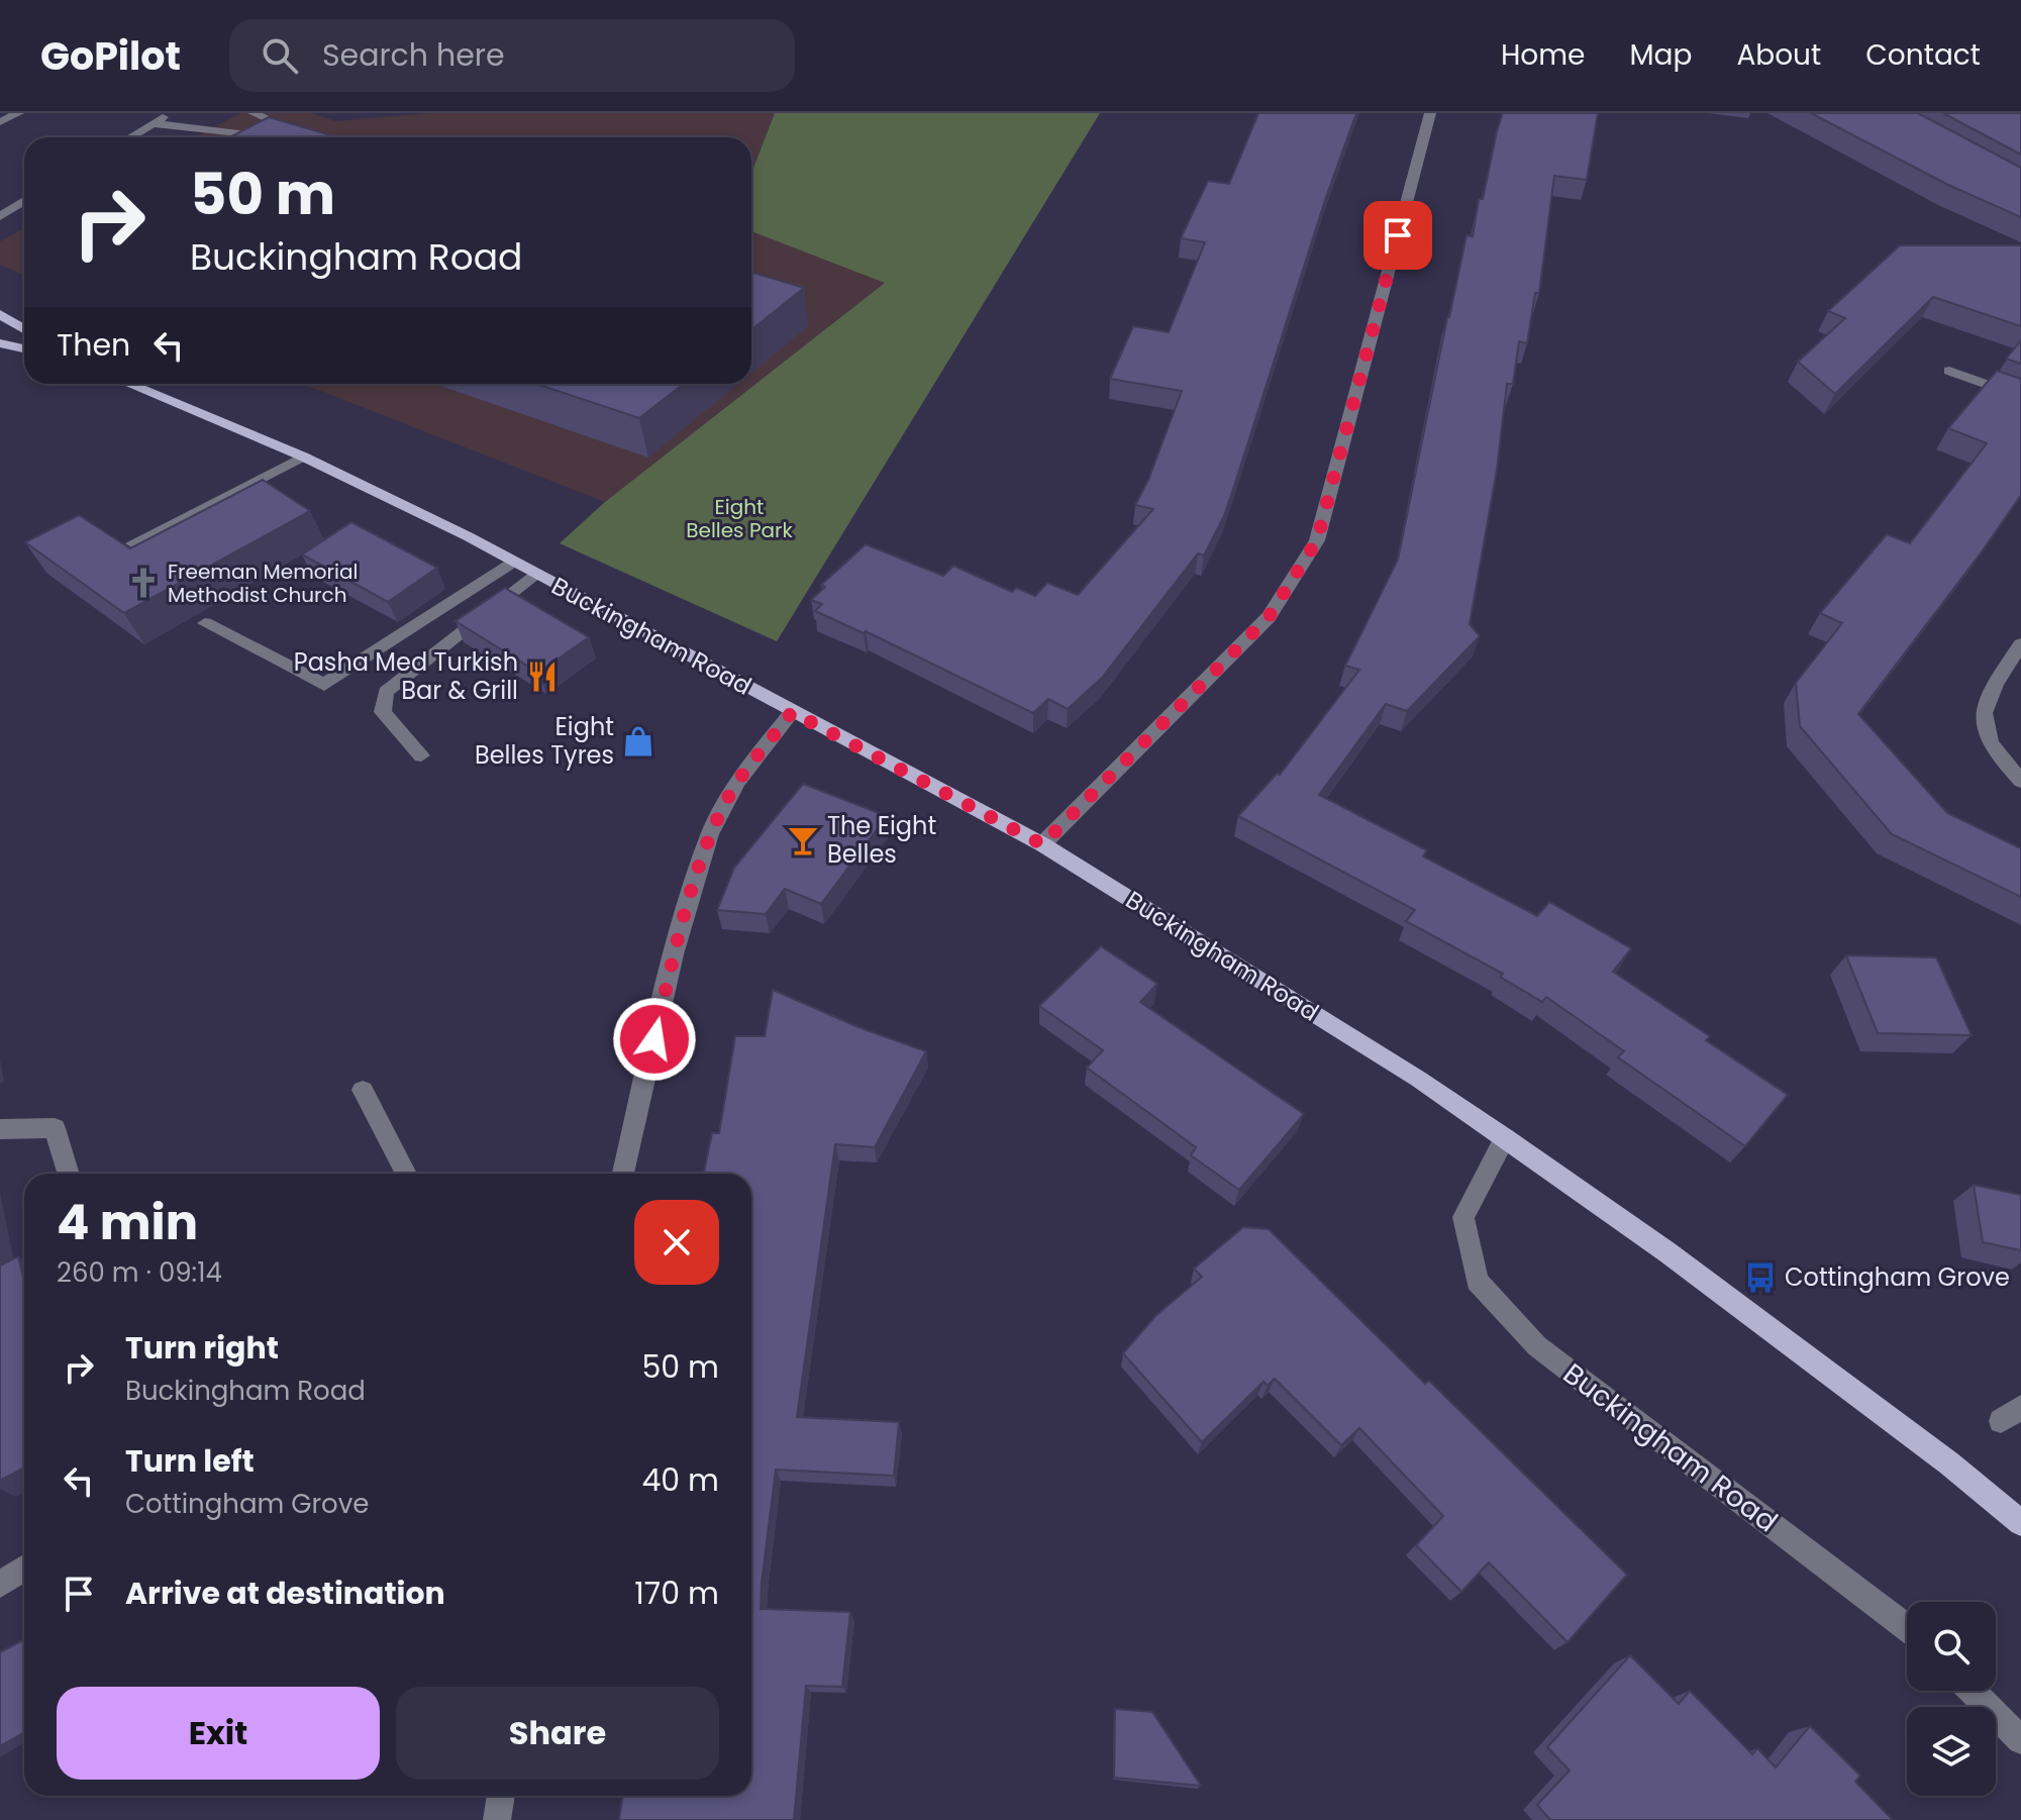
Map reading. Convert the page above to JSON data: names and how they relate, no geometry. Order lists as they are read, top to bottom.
{
  "streets": {
    "main road": ["Buckingham Road"]
  },
  "parks": ["Eight Belles Park"],
  "places": {
    "church": ["Freeman Memorial Methodist Church"],
    "restaurant": ["Pasha Med Turkish Bar & Grill"],
    "shop": ["Eight Belles Tyres"],
    "bar": ["The Eight Belles"],
    "bus stop": ["Cottingham Grove"]
  },
  "page": {
    "header": "GoPilot",
    "search": "Search here",
    "nav": [
      "Home",
      "Map",
      "About",
      "Contact"
    ],
    "turn": ["50 m", "Buckingham Road"],
    "then": "Then",
    "heading": ["4 min", "260 m · 09:14"],
    "list": [
      {
        "name": "Turn right",
        "note": "Buckingham Road",
        "value": "50 m"
      },
      {
        "name": "Turn left",
        "note": "Cottingham Grove",
        "value": "40 m"
      },
      {
        "name": "Arrive at destination",
        "value": "170 m"
      }
    ],
    "buttons": ["Exit", "Share"]
  }
}
